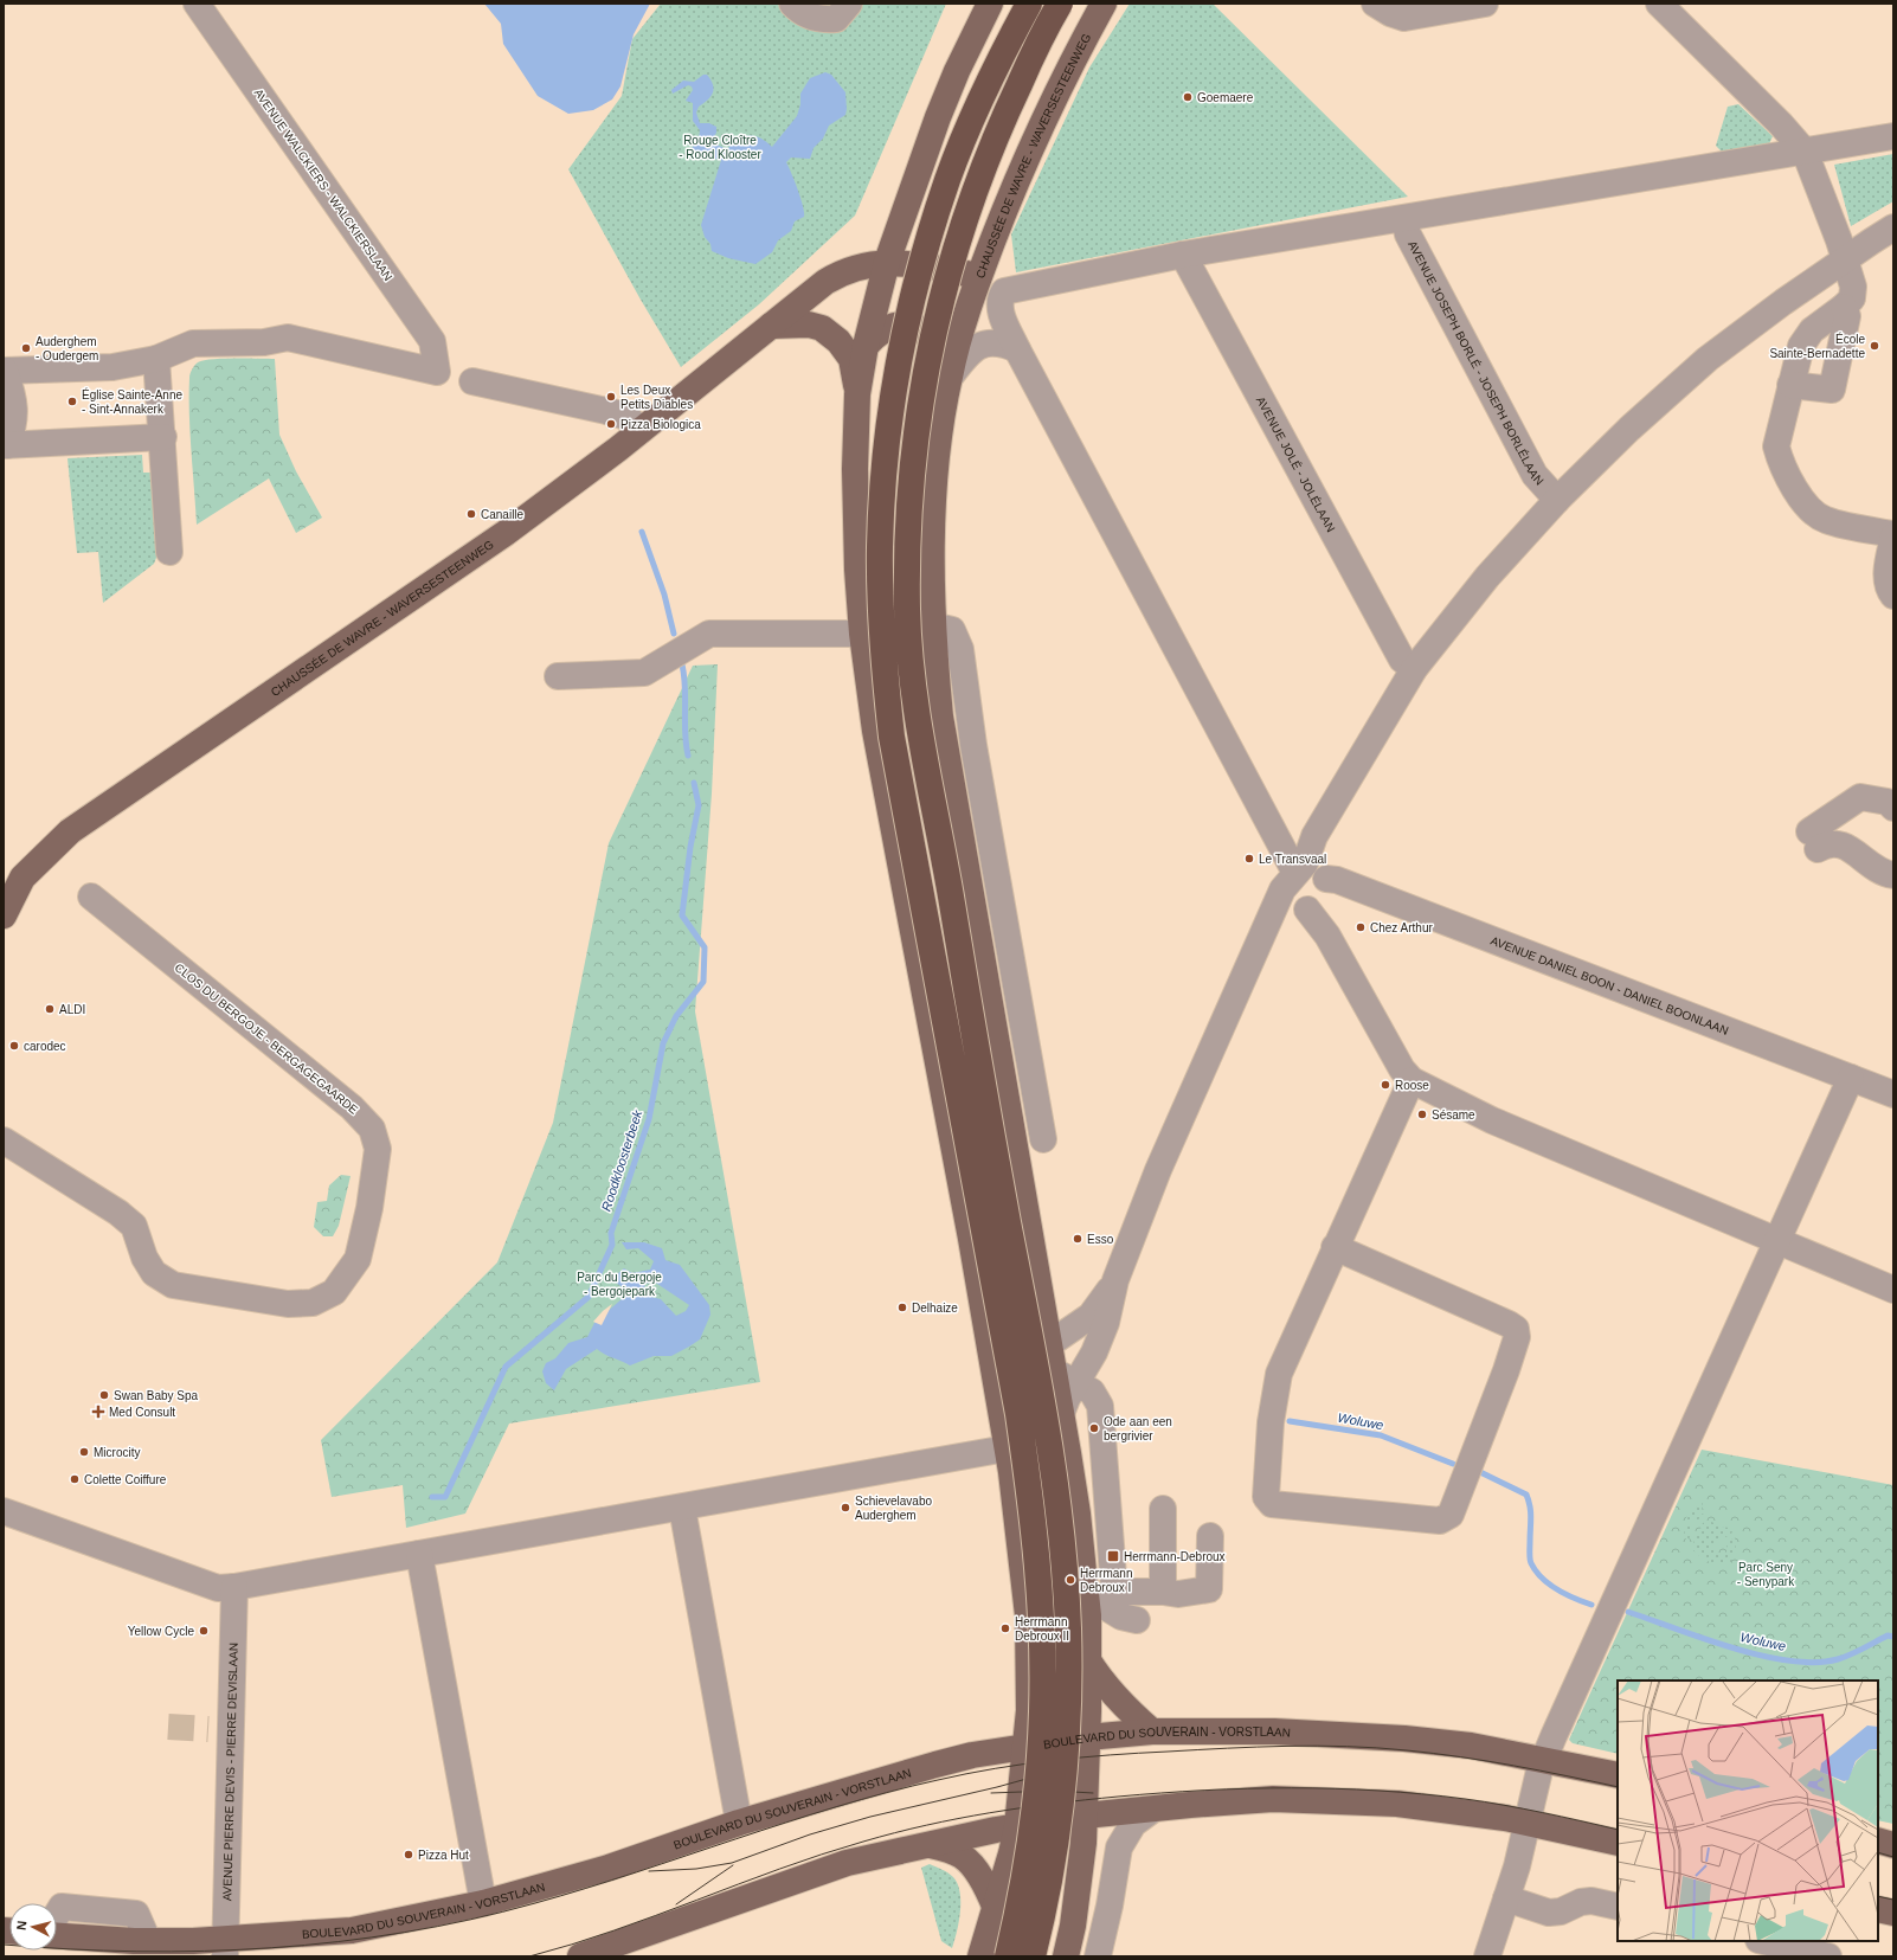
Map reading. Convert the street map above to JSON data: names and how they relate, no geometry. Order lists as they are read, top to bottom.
{
  "streets": {
    "main road": ["CHAUSSÉE DE WAVRE - WAVERSESTEENWEG", "BOULEVARD DU SOUVERAIN - VORSTLAAN"],
    "street": [
      "AVENUE WALCKIERS - WALCKIERSLAAN",
      "AVENUE JOSEPH BORLÉ - JOSEPH BORLÉLAAN",
      "AVENUE JOLÉ - JOLÉLAAN",
      "AVENUE DANIEL BOON - DANIEL BOONLAAN",
      "CLOS DU BERGOJE - BERGAGEGAARDE",
      "AVENUE PIERRE DEVIS - PIERRE DEVISLAAN"
    ]
  },
  "crossings": [
    ["BOULEVARD DU SOUVERAIN - VORSTLAAN", "AVENUE PIERRE DEVIS - PIERRE DEVISLAAN"]
  ],
  "water": ["Roodkloosterbeek", "Woluwe"],
  "parks": ["Rouge Cloître - Rood Klooster", "Parc du Bergoje - Bergojepark", "Parc Seny - Senypark"],
  "places": {
    "other": [
      "Goemaere",
      "École Sainte-Bernadette",
      "Auderghem - Oudergem",
      "Les Deux Petits Diables",
      "Église Sainte-Anne - Sint-Annakerk",
      "Pizza Biologica",
      "Canaille",
      "Le Transvaal",
      "Chez Arthur",
      "ALDI",
      "carodec",
      "Roose",
      "Sésame",
      "Esso",
      "Delhaize",
      "Swan Baby Spa",
      "Ode aan een bergrivier",
      "Microcity",
      "Colette Coiffure",
      "Schievelavabo Auderghem",
      "Herrmann Debroux I",
      "Herrmann Debroux II",
      "Yellow Cycle",
      "Pizza Hut"
    ],
    "health": ["Med Consult"],
    "transit": ["Herrmann-Debroux"]
  },
  "north": "left"
}
